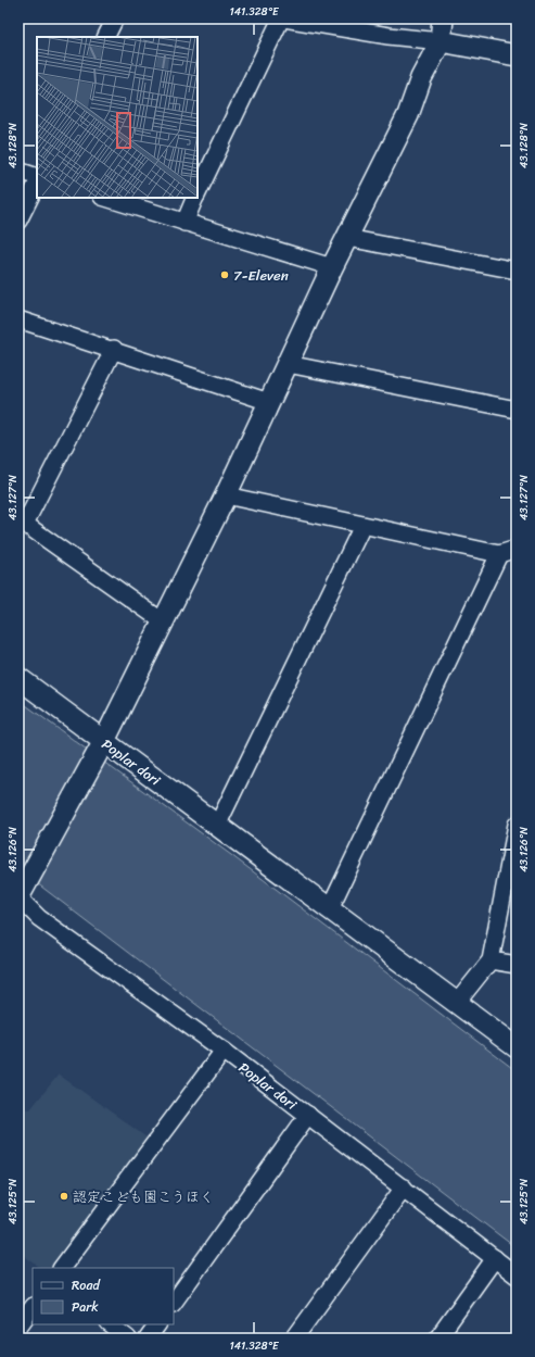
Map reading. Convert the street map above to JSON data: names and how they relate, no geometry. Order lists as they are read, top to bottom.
{
  "streets": {
    "street": ["Poplar dori"]
  },
  "places": ["7-Eleven", "認定こども園こうほく"],
  "legend": ["Road", "Park"],
  "coordinates": [
    "141.328°E",
    "43.128°N",
    "43.127°N",
    "43.126°N",
    "43.125°N"
  ]
}
